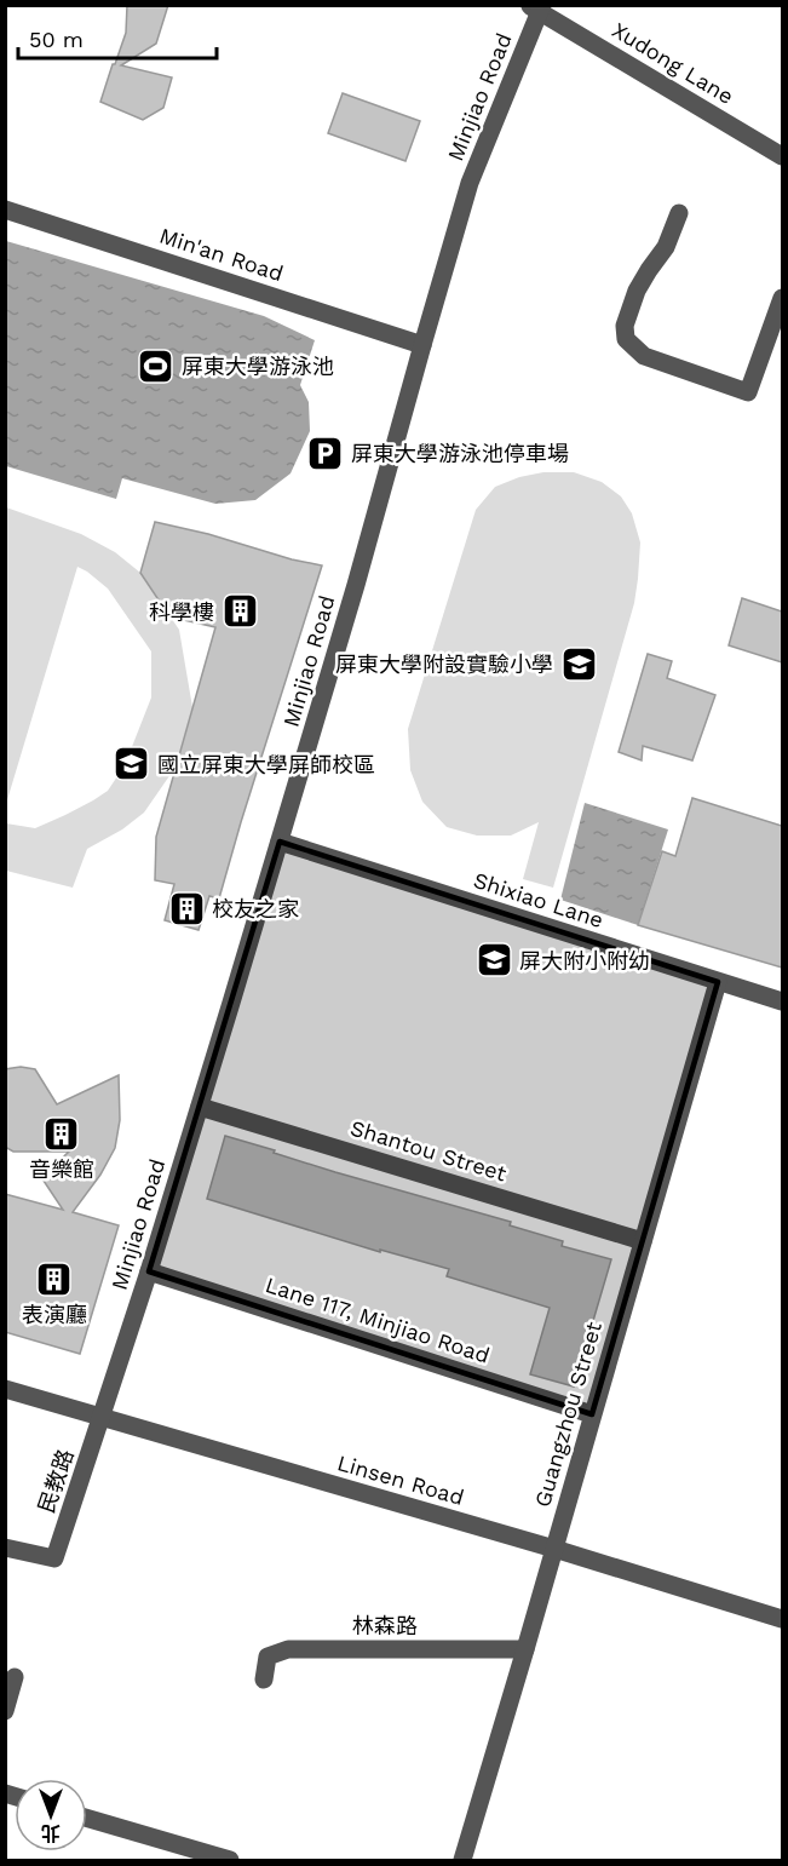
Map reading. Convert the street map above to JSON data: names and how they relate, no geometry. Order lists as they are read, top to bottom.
{
  "streets": {
    "street": [
      "Xudong Lane",
      "Minjiao Road",
      "Min'an Road",
      "Shixiao Lane",
      "Shantou Street",
      "Lane 117, Minjiao Road",
      "Guangzhou Street",
      "Linsen Road",
      "民教路",
      "林森路"
    ]
  },
  "crossings": [
    ["Xudong Lane", "Minjiao Road"],
    ["Minjiao Road", "Min'an Road"],
    ["Minjiao Road", "Shixiao Lane"],
    ["Minjiao Road", "Shantou Street"],
    ["Minjiao Road", "Lane 117, Minjiao Road"],
    ["Minjiao Road", "Linsen Road"],
    ["Minjiao Road", "民教路"],
    ["Shixiao Lane", "Guangzhou Street"],
    ["Shantou Street", "Guangzhou Street"],
    ["Lane 117, Minjiao Road", "Guangzhou Street"],
    ["Guangzhou Street", "Linsen Road"],
    ["Guangzhou Street", "林森路"],
    ["Linsen Road", "民教路"]
  ],
  "places": {
    "sports": ["屏東大學游泳池"],
    "parking": ["屏東大學游泳池停車場"],
    "building": [
      "科學樓",
      "校友之家",
      "音樂館",
      "表演廳"
    ],
    "school or university": ["屏東大學附設實驗小學", "國立屏東大學屏師校區", "屏大附小附幼"]
  },
  "scale_bar": "50 m",
  "north": "bottom"
}
